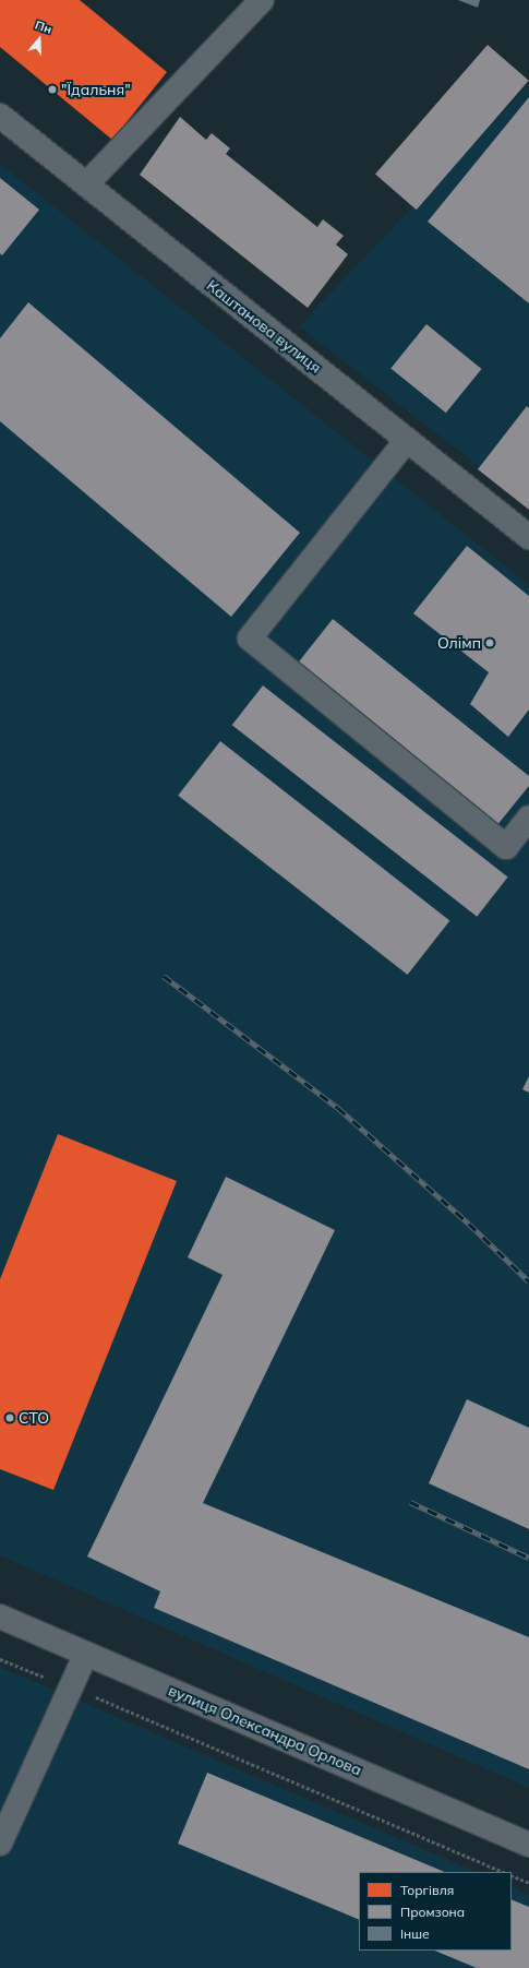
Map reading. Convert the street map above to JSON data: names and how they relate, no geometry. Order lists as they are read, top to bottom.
{
  "streets": {
    "street": ["Каштанова вулиця", "вулиця Олександра Орлова"]
  },
  "places": ["\"Їдальня\"", "Олімп", "СТО"],
  "legend": ["Торгівля", "Промзона", "Інше"],
  "north": "top"
}
